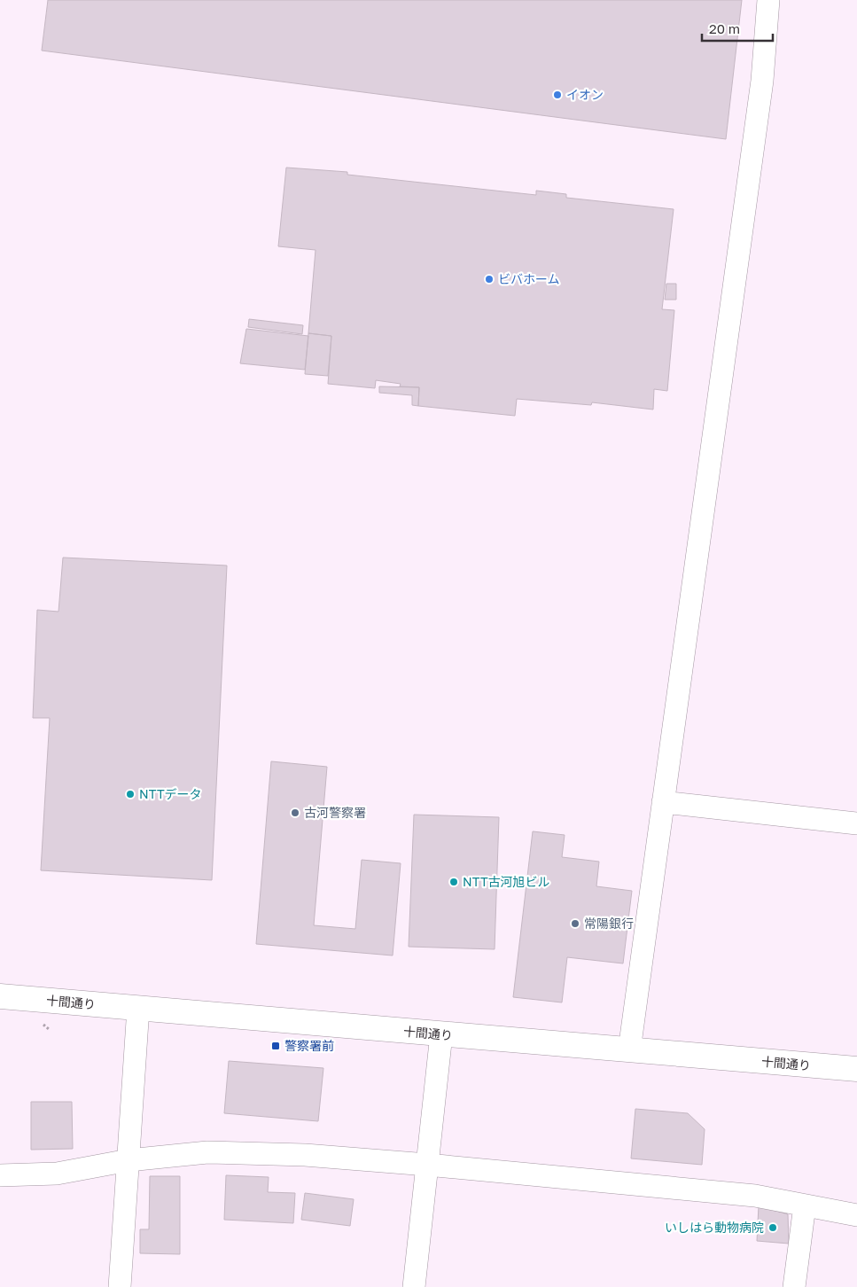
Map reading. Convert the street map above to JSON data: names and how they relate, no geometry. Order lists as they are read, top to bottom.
{
  "streets": {
    "street": ["十間通り"]
  },
  "places": {
    "other": [
      "イオン",
      "ビバホーム",
      "NTTデータ",
      "古河警察署",
      "NTT古河旭ビル",
      "常陽銀行",
      "いしはら動物病院"
    ],
    "transit": ["警察署前"]
  },
  "scale_bar": "20 m"
}
